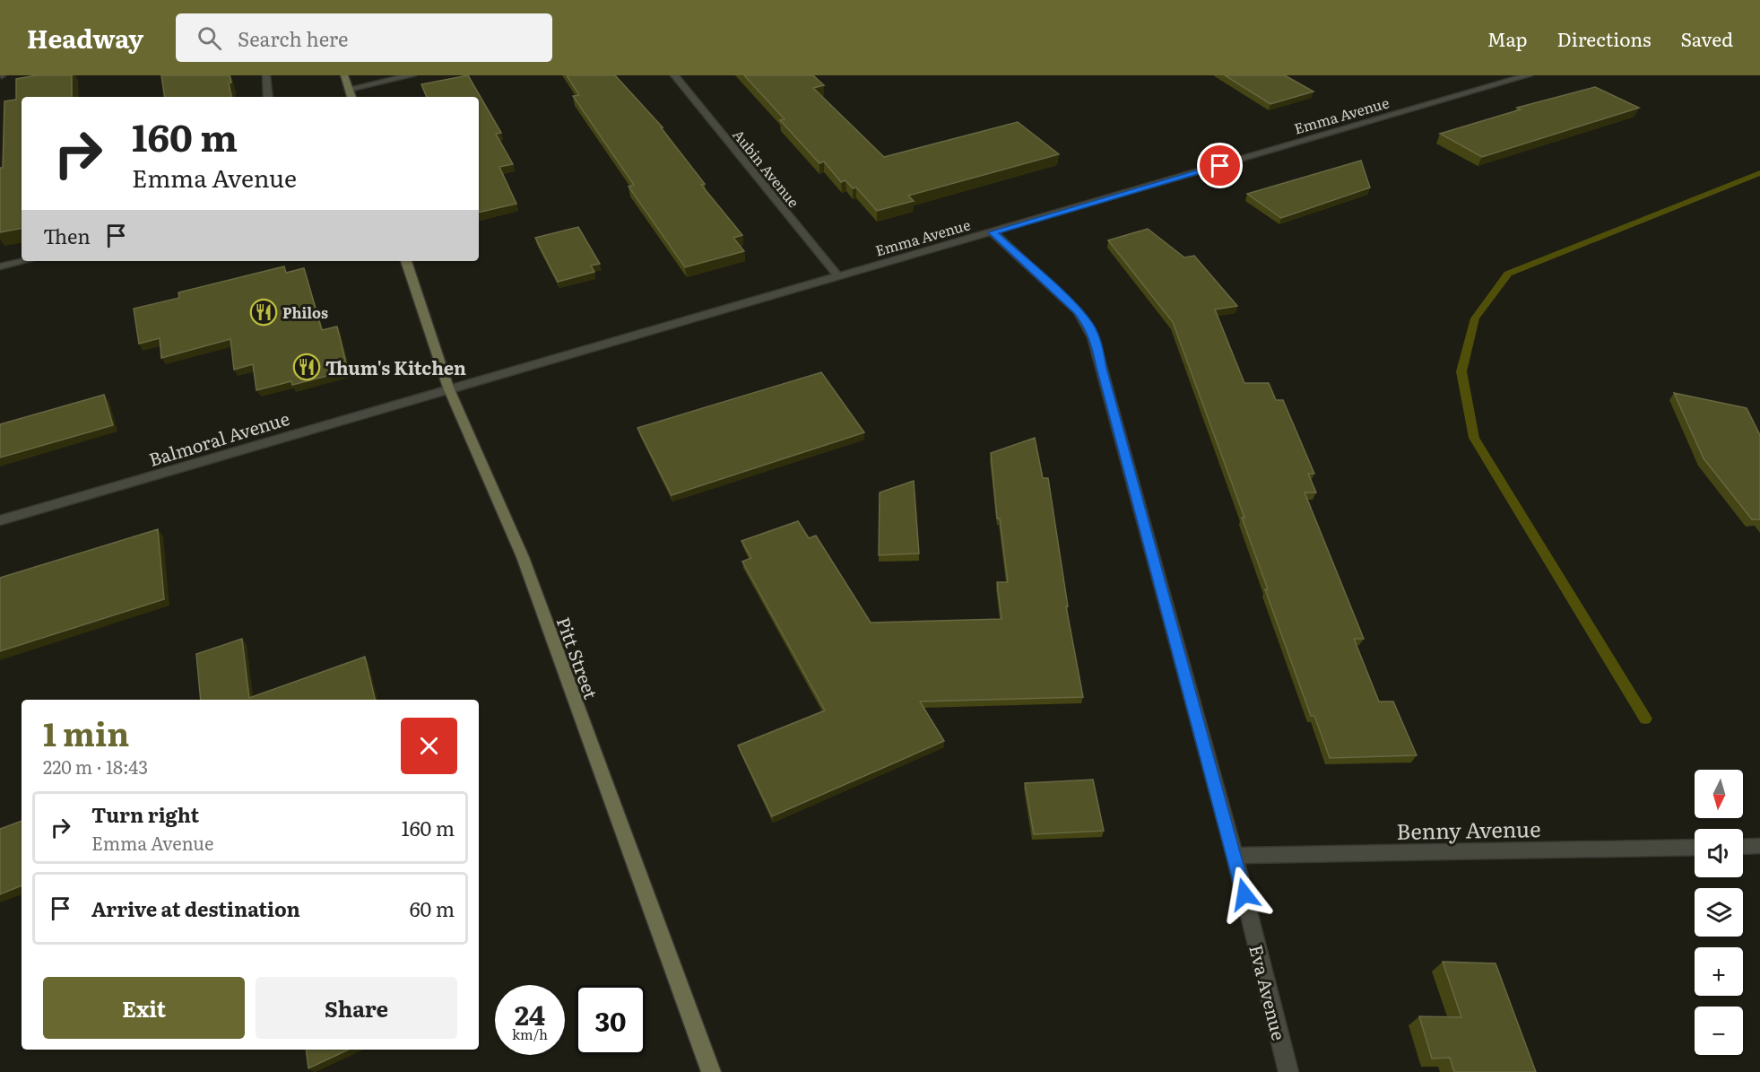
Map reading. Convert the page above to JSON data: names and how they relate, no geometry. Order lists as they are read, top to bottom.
{
  "streets": {
    "street": [
      "Emma Avenue",
      "Aubin Avenue",
      "Balmoral Avenue",
      "Pitt Street",
      "Benny Avenue",
      "Eva Avenue"
    ]
  },
  "crossings": [
    ["Emma Avenue", "Aubin Avenue"],
    ["Emma Avenue", "Balmoral Avenue"],
    ["Emma Avenue", "Pitt Street"],
    ["Emma Avenue", "Eva Avenue"],
    ["Balmoral Avenue", "Pitt Street"],
    ["Benny Avenue", "Eva Avenue"]
  ],
  "places": {
    "restaurant": ["Philos", "Thum's Kitchen"]
  },
  "north": "bottom",
  "page": {
    "header": "Headway",
    "search": "Search here",
    "nav": ["Map", "Directions", "Saved"],
    "turn": ["160 m", "Emma Avenue"],
    "then": "Then",
    "heading": ["1 min", "220 m · 18:43"],
    "map_buttons": ["+", "−"],
    "list": [
      {
        "name": "Turn right",
        "note": "Emma Avenue",
        "value": "160 m"
      },
      {
        "name": "Arrive at destination",
        "value": "60 m"
      }
    ],
    "buttons": ["Exit", "Share"],
    "speed": "24 km/h",
    "limit": "30"
  }
}
